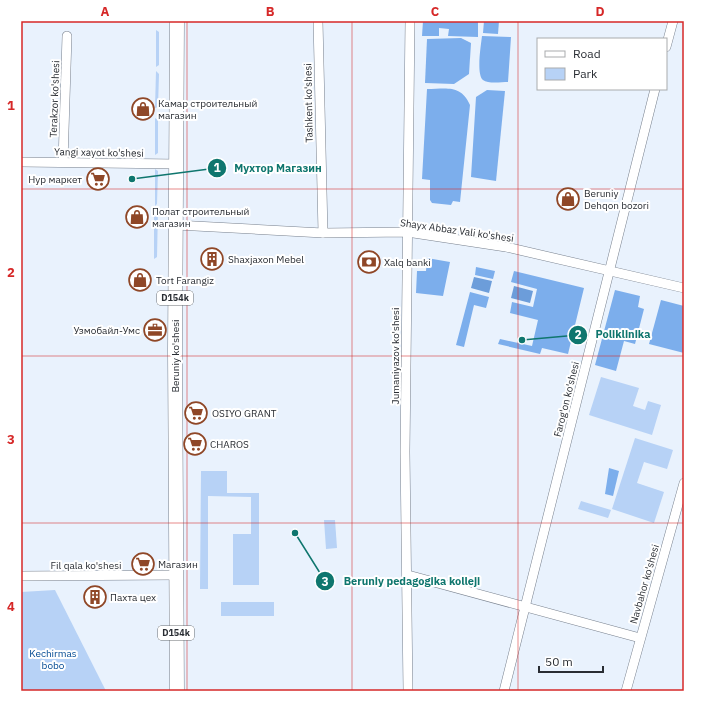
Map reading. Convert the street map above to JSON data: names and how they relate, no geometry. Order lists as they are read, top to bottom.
{
  "streets": {
    "main road": ["D154k", "Beruniy ko'shesi"],
    "street": [
      "Terakzor ko'shesi",
      "Tashkent ko'shesi",
      "Yangi xayot ko'shesi",
      "Shayx Abbaz Vali ko'shesi",
      "Jumaniyazov ko'shesi",
      "Farog'on ko'shesi",
      "Fil qala ko'shesi",
      "Navbahor ko'shesi"
    ]
  },
  "crossings": [
    ["Terakzor ko'shesi", "Yangi xayot ko'shesi"],
    ["Tashkent ko'shesi", "Shayx Abbaz Vali ko'shesi"],
    ["Yangi xayot ko'shesi", "Beruniy ko'shesi"],
    ["Shayx Abbaz Vali ko'shesi", "Beruniy ko'shesi"],
    ["Shayx Abbaz Vali ko'shesi", "Jumaniyazov ko'shesi"],
    ["Shayx Abbaz Vali ko'shesi", "Farog'on ko'shesi"],
    ["Beruniy ko'shesi", "Fil qala ko'shesi"]
  ],
  "parks": ["Kechirmas bobo"],
  "places": {
    "shop": [
      "Камар строительный магазин",
      "Beruniy Dehqon bozori",
      "Полат строительный магазин",
      "Tort Farangiz"
    ],
    "supermarket": [
      "Нур маркет",
      "OSIYO GRANT",
      "CHAROS",
      "Магазин"
    ],
    "other": ["Мухтор Магазин", "Poliklinika", "Beruniy pedagogika kolleji"],
    "building": ["Shaxjaxon Mebel", "Пахта цех"],
    "bank": ["Xalq banki"],
    "office": ["Узмобайл-Умс"]
  },
  "legend": ["Road", "Park"],
  "scale_bar": "50 m",
  "grid": {
    "columns": [
      "A",
      "B",
      "C",
      "D"
    ],
    "rows": [
      "1",
      "2",
      "3",
      "4"
    ]
  }
}
